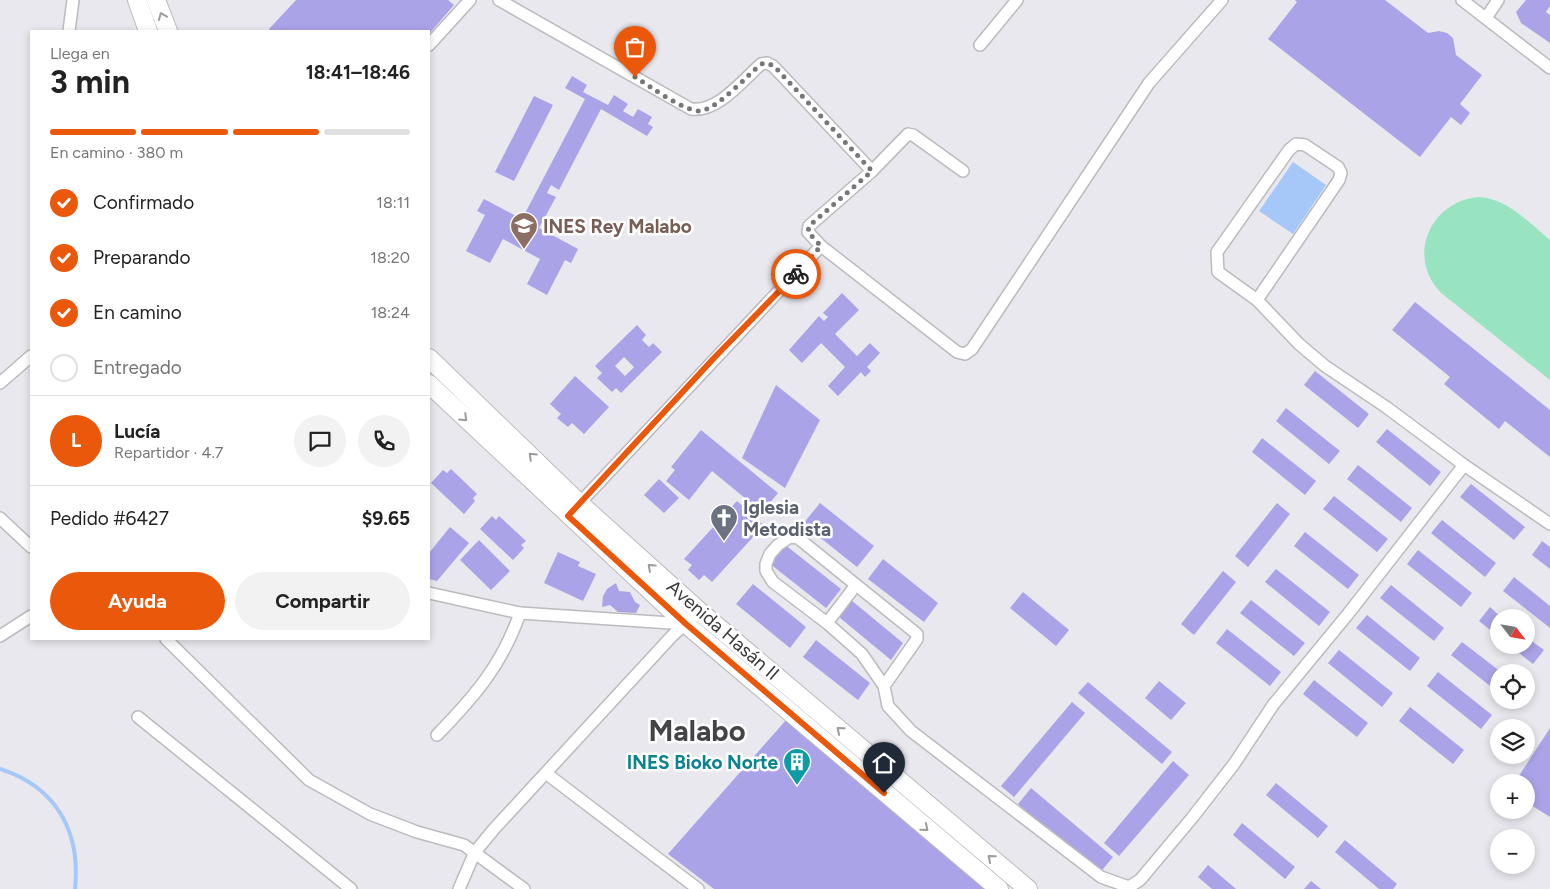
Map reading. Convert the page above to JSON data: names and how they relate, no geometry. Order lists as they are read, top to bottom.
{
  "streets": {
    "main road": ["Avenida Hasán II"]
  },
  "districts": ["Malabo"],
  "places": {
    "school or university": ["INES Rey Malabo"],
    "church": ["Iglesia Metodista"],
    "building": ["INES Bioko Norte"]
  },
  "north": "bottom right",
  "page": {
    "heading": ["3 min", "Llega en", "18:41–18:46"],
    "panel": [
      "Lucía",
      "Repartidor · 4.7",
      "Pedido #6427",
      "$9.65"
    ],
    "bar": "En camino · 380 m",
    "list": [
      ["Confirmado", "18:11"],
      ["Preparando", "18:20"],
      ["En camino", "18:24"],
      "Entregado"
    ],
    "round": "L",
    "buttons": ["Ayuda", "Compartir"],
    "map_buttons": ["+", "−"]
  }
}
